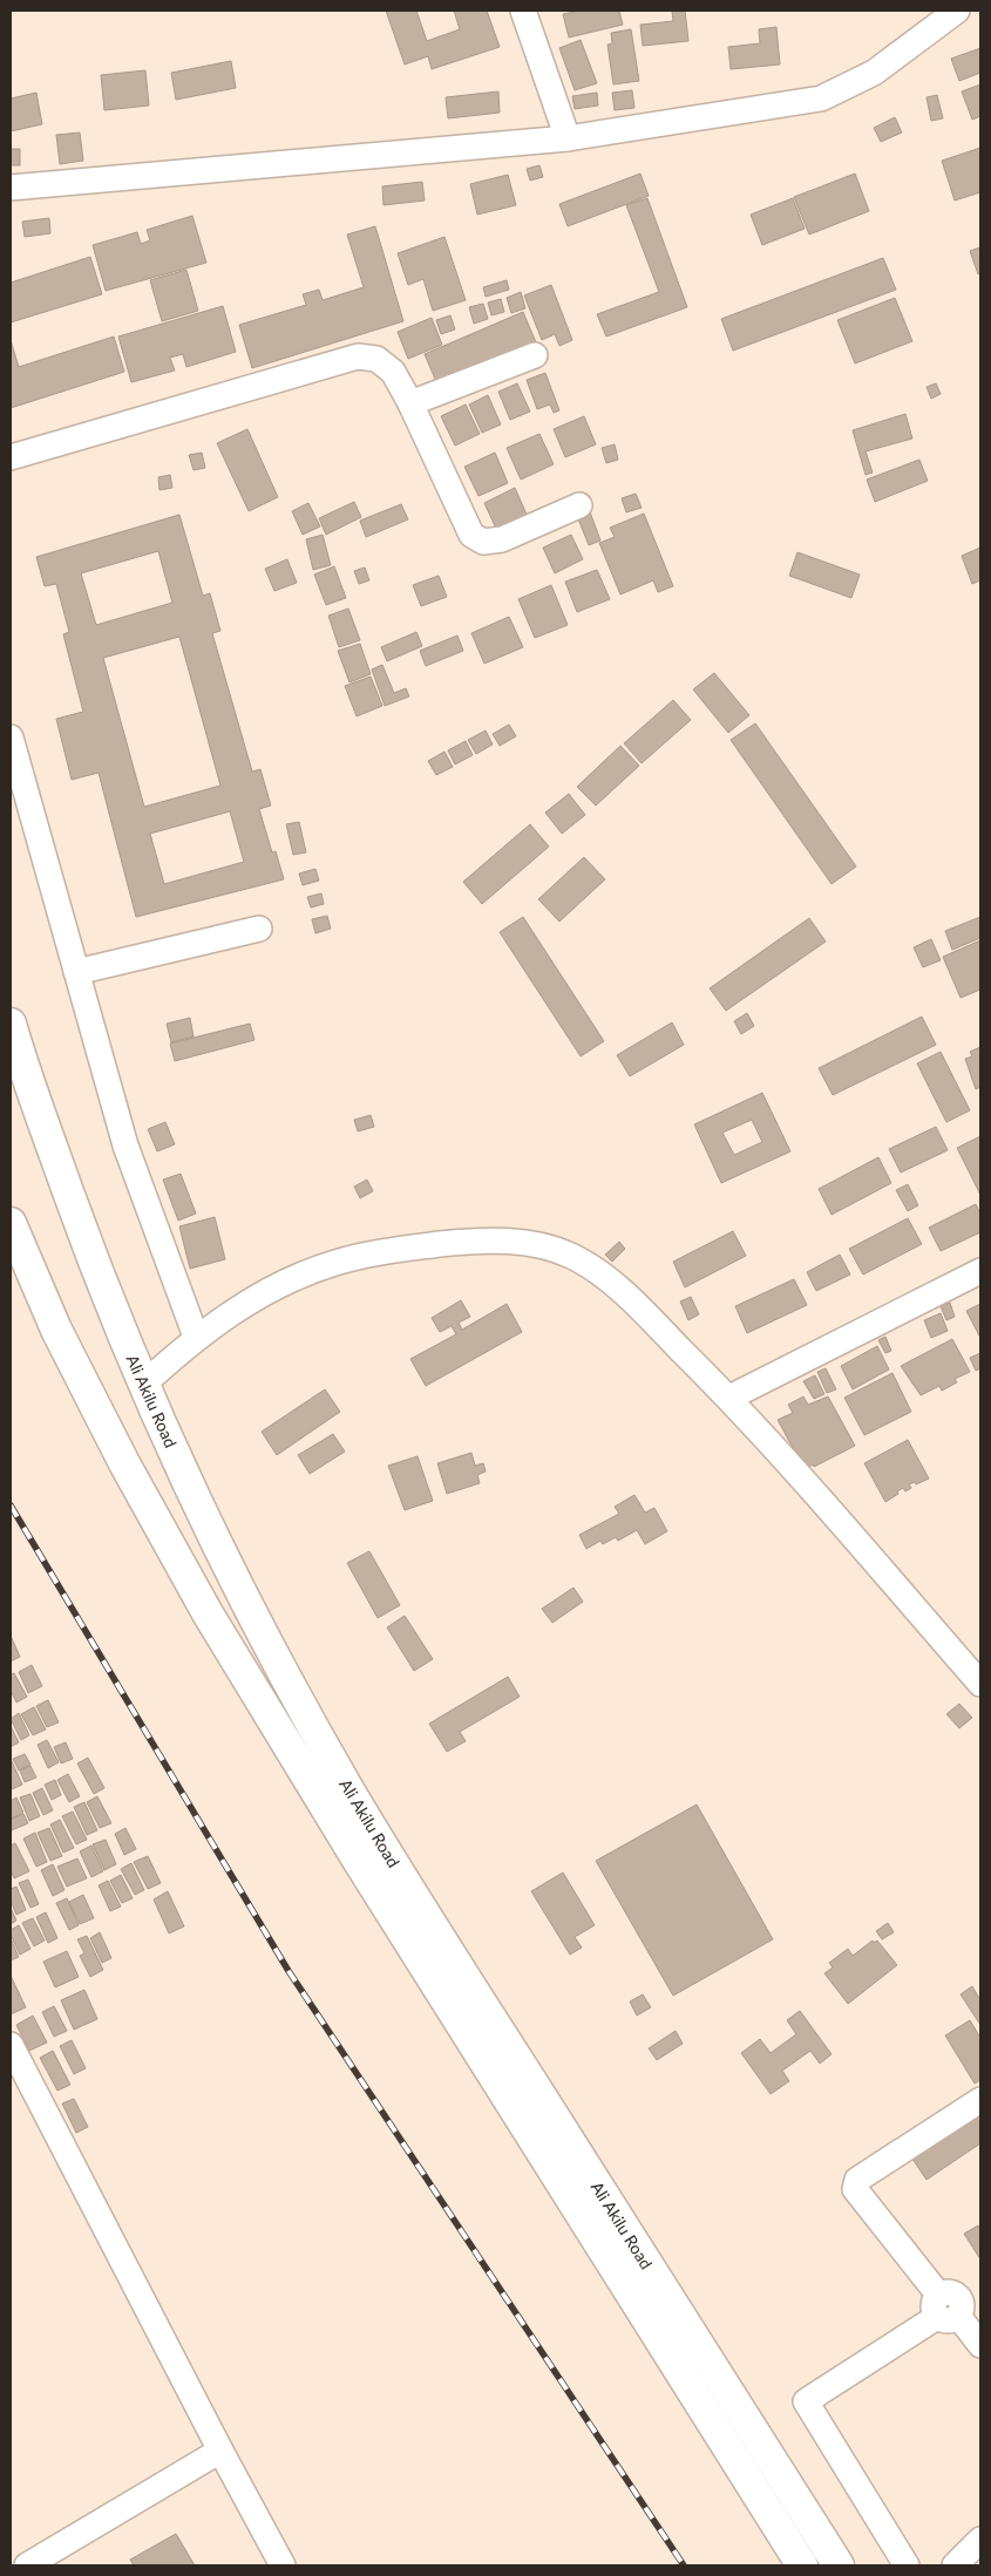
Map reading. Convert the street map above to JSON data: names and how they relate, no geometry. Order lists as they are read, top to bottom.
{
  "streets": {
    "main road": ["Ali Akilu Road"]
  }
}
